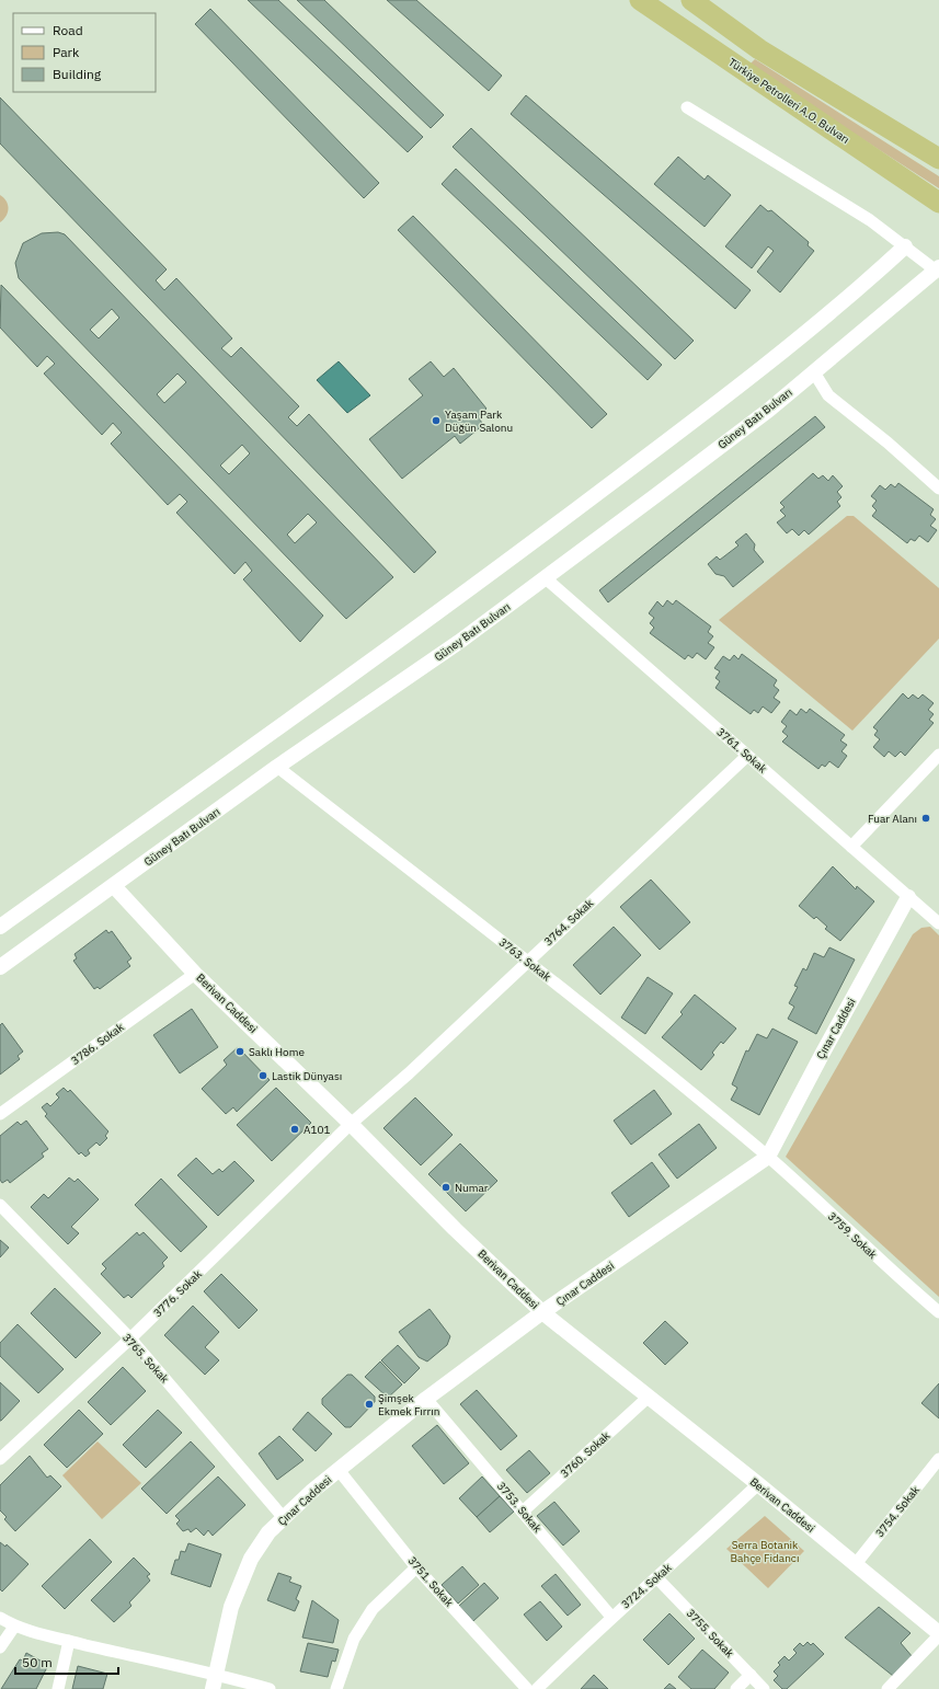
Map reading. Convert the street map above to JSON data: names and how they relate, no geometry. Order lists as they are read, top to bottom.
{
  "streets": {
    "highway": ["Türkiye Petrolleri A.O. Bulvarı"],
    "street": [
      "Güney Batı Bulvarı",
      "3761. Sokak",
      "3764. Sokak",
      "3763. Sokak",
      "Berivan Caddesi",
      "Çınar Caddesi",
      "3786. Sokak",
      "3759. Sokak",
      "3776. Sokak",
      "3765. Sokak",
      "3760. Sokak",
      "3753. Sokak",
      "3754. Sokak",
      "3751. Sokak",
      "3724. Sokak",
      "3755. Sokak"
    ]
  },
  "crossings": [
    ["Güney Batı Bulvarı", "3761. Sokak"],
    ["Güney Batı Bulvarı", "3763. Sokak"],
    ["Güney Batı Bulvarı", "Berivan Caddesi"],
    ["3761. Sokak", "3764. Sokak"],
    ["3761. Sokak", "Çınar Caddesi"],
    ["3764. Sokak", "3763. Sokak"],
    ["3764. Sokak", "Berivan Caddesi"],
    ["3764. Sokak", "3776. Sokak"],
    ["3763. Sokak", "Çınar Caddesi"],
    ["3763. Sokak", "3759. Sokak"],
    ["Berivan Caddesi", "Çınar Caddesi"],
    ["Berivan Caddesi", "3786. Sokak"],
    ["Berivan Caddesi", "3776. Sokak"],
    ["Berivan Caddesi", "3760. Sokak"],
    ["Berivan Caddesi", "3754. Sokak"],
    ["Berivan Caddesi", "3724. Sokak"],
    ["Çınar Caddesi", "3759. Sokak"],
    ["Çınar Caddesi", "3765. Sokak"],
    ["Çınar Caddesi", "3753. Sokak"],
    ["Çınar Caddesi", "3751. Sokak"],
    ["3776. Sokak", "3765. Sokak"],
    ["3760. Sokak", "3753. Sokak"],
    ["3753. Sokak", "3724. Sokak"],
    ["3724. Sokak", "3755. Sokak"]
  ],
  "parks": ["Serra Botanik Bahçe Fidancı"],
  "places": [
    "Yaşam Park Düğün Salonu",
    "Fuar Alanı",
    "Saklı Home",
    "Lastik Dünyası",
    "A101",
    "Numar",
    "Şimşek Ekmek Fırrın"
  ],
  "legend": ["Road", "Park", "Building"],
  "scale_bar": "50 m"
}
